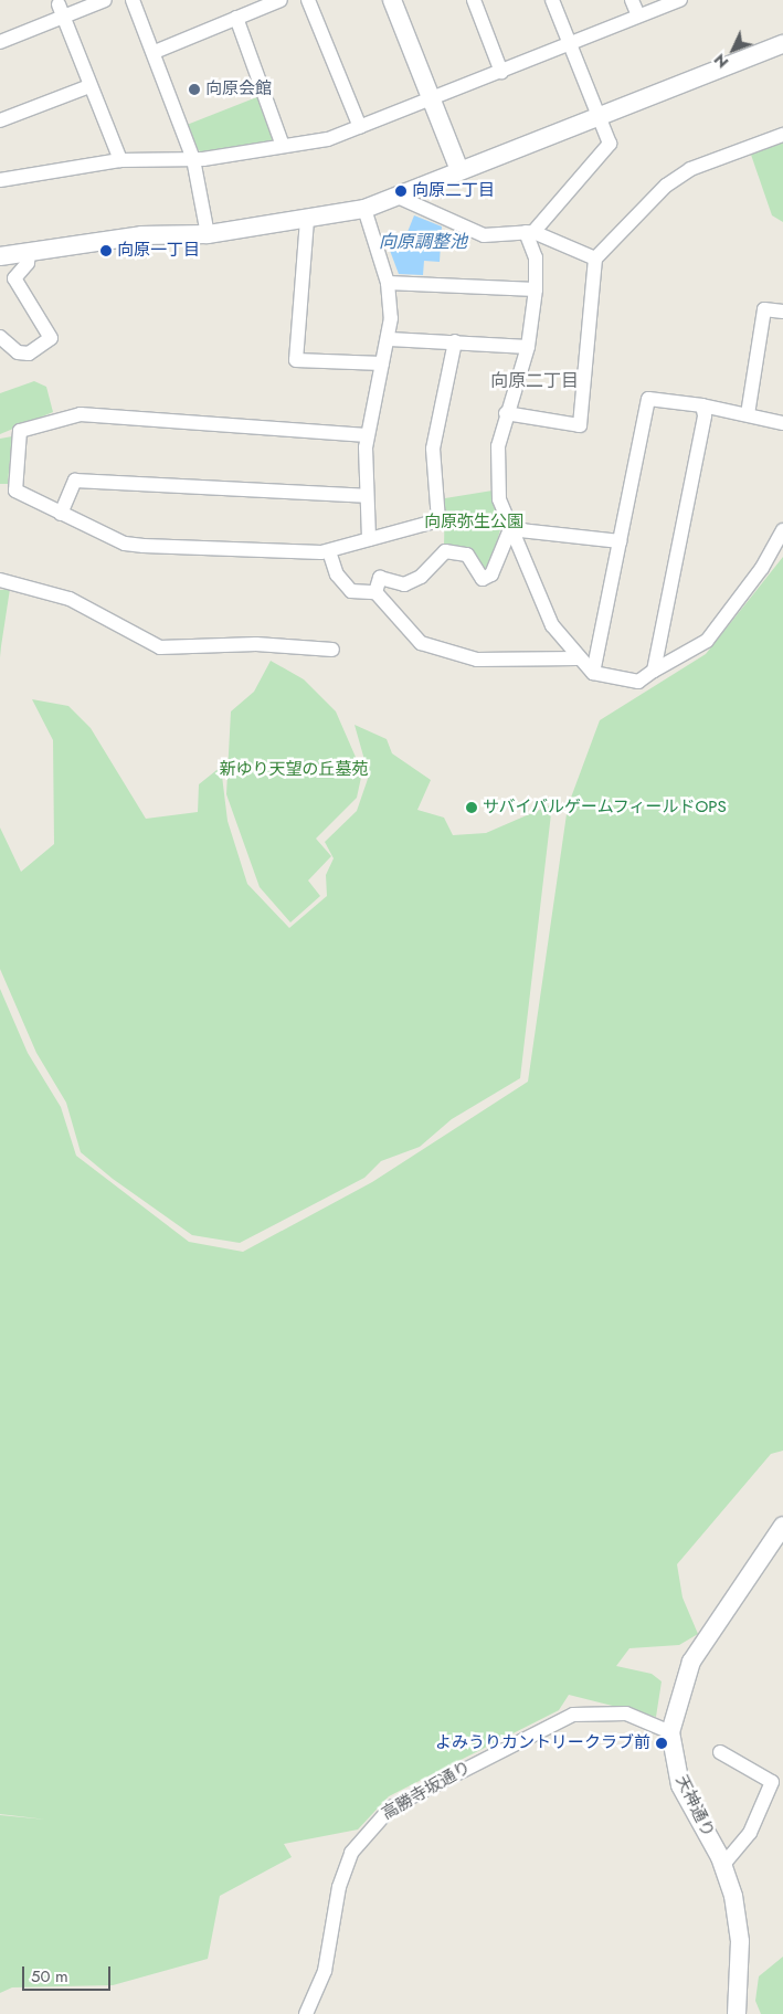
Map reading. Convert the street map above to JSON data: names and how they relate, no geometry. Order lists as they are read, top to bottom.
{
  "streets": {
    "street": ["高勝寺坂通り", "天神通り"]
  },
  "crossings": [
    ["高勝寺坂通り", "天神通り"]
  ],
  "districts": ["向原二丁目"],
  "water": ["向原調整池"],
  "parks": ["向原弥生公園", "新ゆり天望の丘墓苑"],
  "places": [
    "向原会館",
    "向原二丁目",
    "向原一丁目",
    "サバイバルゲームフィールドOPS",
    "よみうりカントリークラブ前"
  ],
  "scale_bar": "50 m",
  "north": "bottom left"
}
